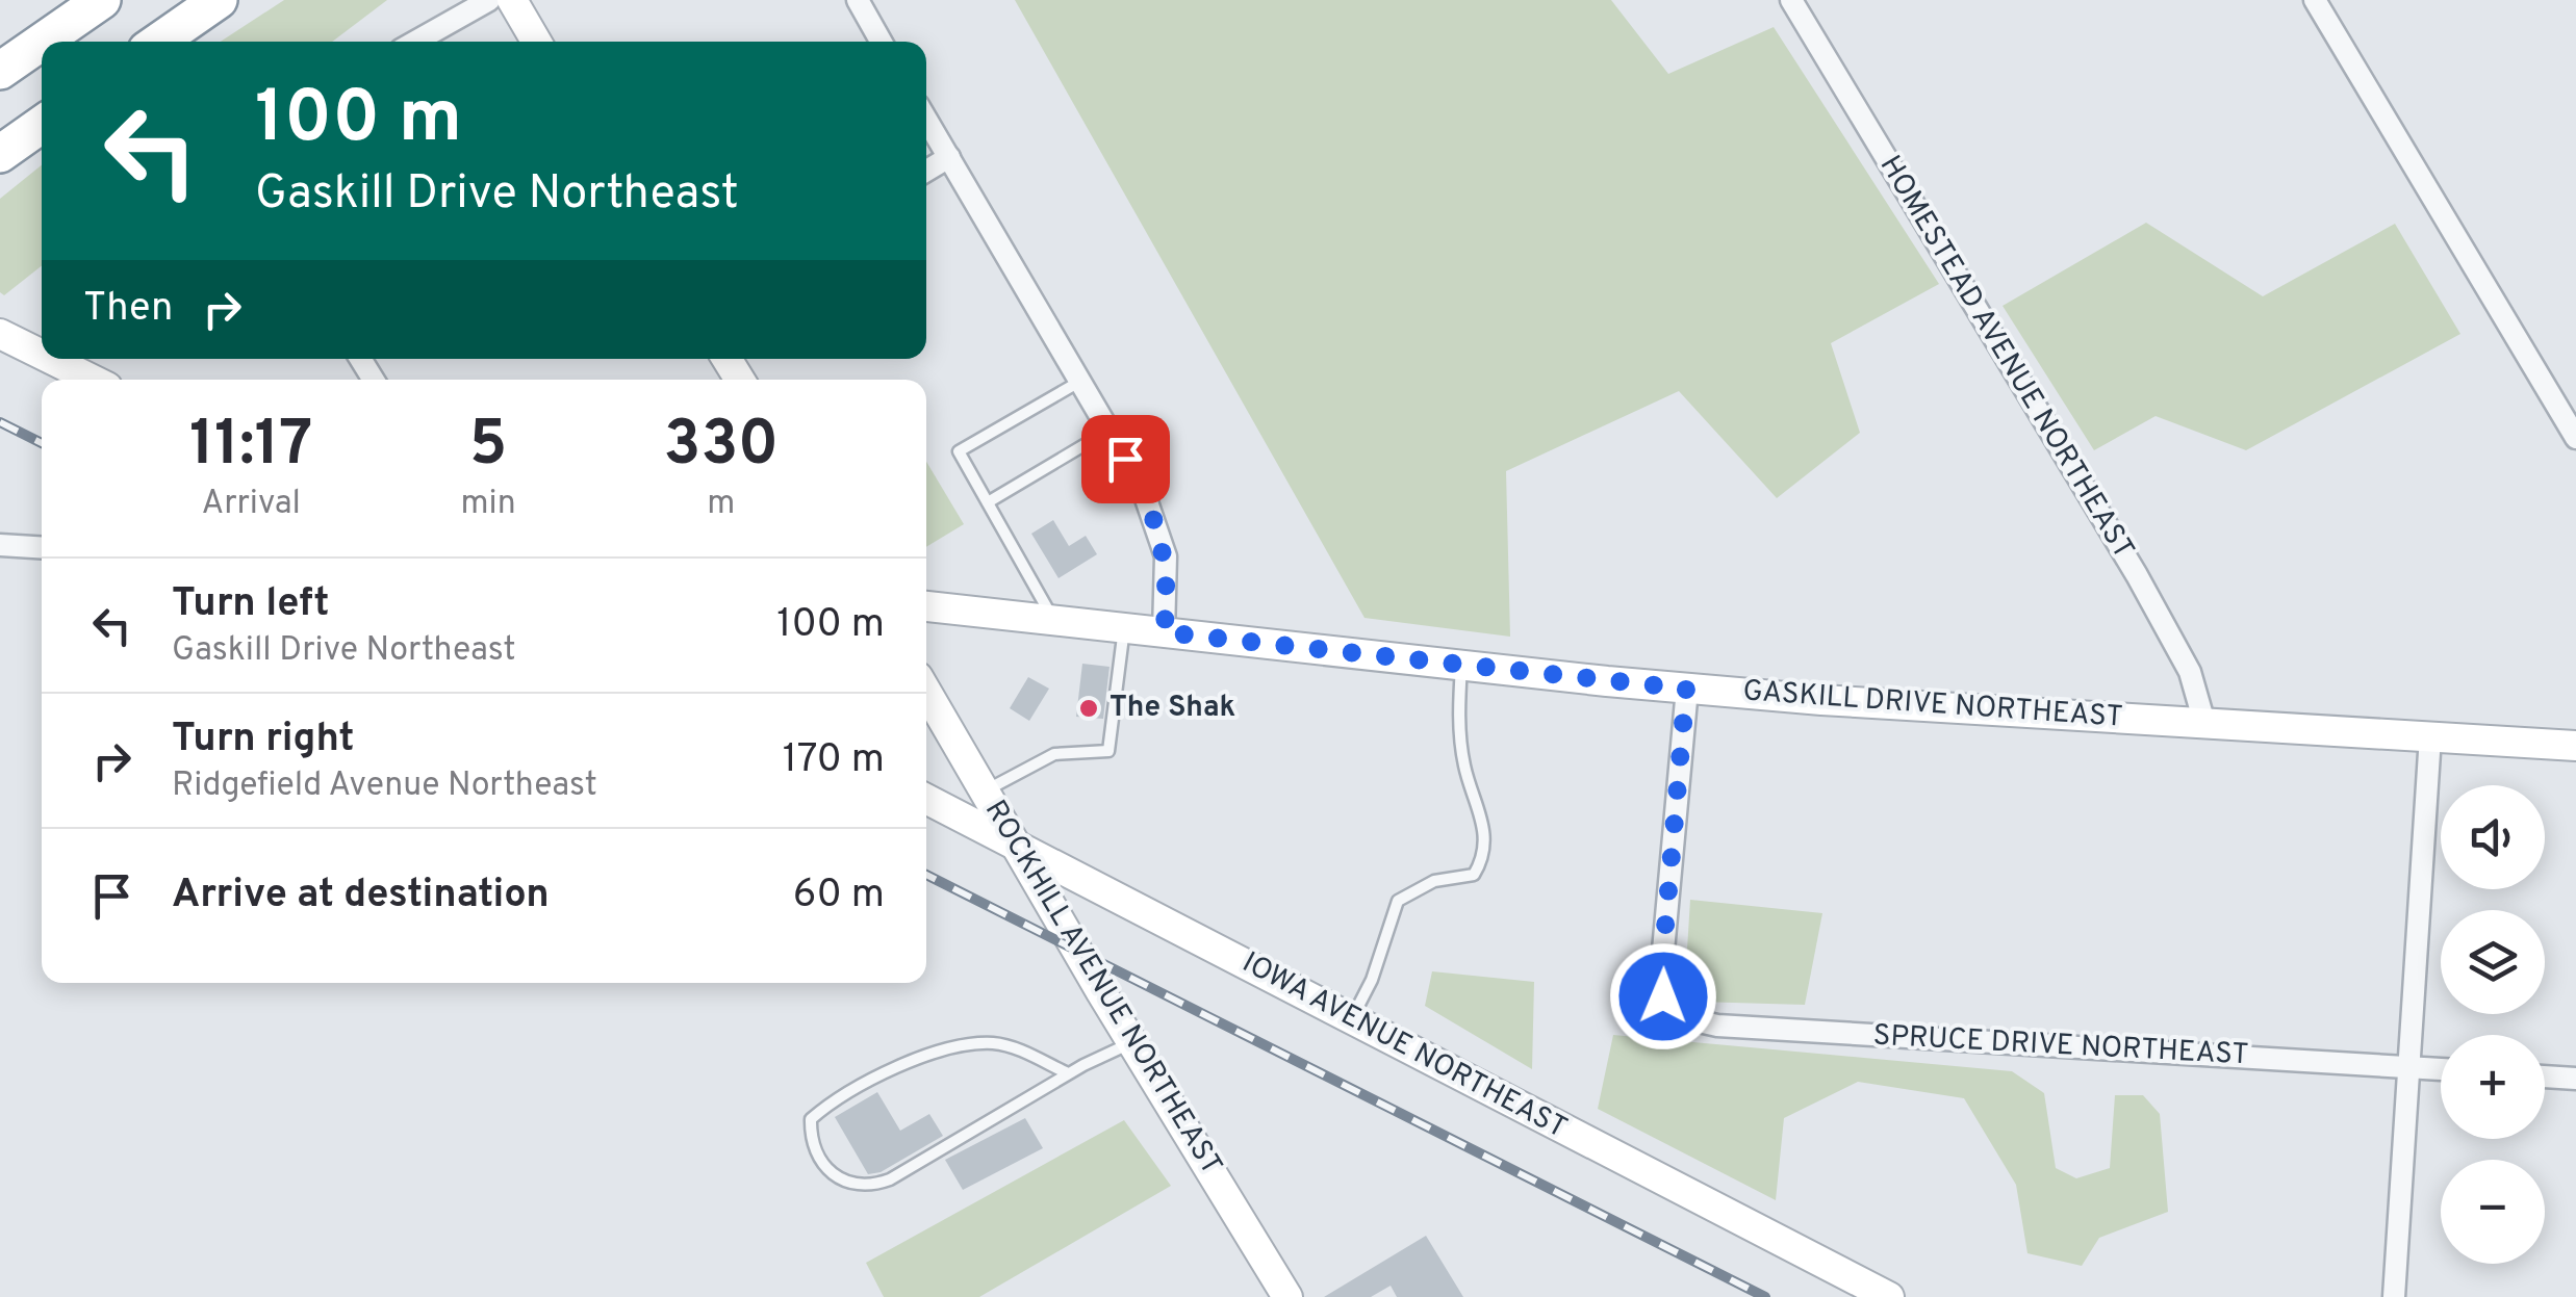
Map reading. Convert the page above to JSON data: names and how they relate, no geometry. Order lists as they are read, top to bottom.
{
  "streets": {
    "main road": ["GASKILL DRIVE NORTHEAST", "ROCKHILL AVENUE NORTHEAST", "IOWA AVENUE NORTHEAST"],
    "street": ["HOMESTEAD AVENUE NORTHEAST", "SPRUCE DRIVE NORTHEAST"]
  },
  "crossings": [
    ["HOMESTEAD AVENUE NORTHEAST", "GASKILL DRIVE NORTHEAST"],
    ["GASKILL DRIVE NORTHEAST", "SPRUCE DRIVE NORTHEAST"],
    ["ROCKHILL AVENUE NORTHEAST", "IOWA AVENUE NORTHEAST"]
  ],
  "places": ["The Shak"],
  "page": {
    "turn": ["100 m", "Gaskill Drive Northeast"],
    "then": "Then",
    "eta": [
      "11:17",
      "Arrival",
      "5",
      "min",
      "330",
      "m"
    ],
    "list": [
      {
        "name": "Turn left",
        "note": "Gaskill Drive Northeast",
        "value": "100 m"
      },
      {
        "name": "Turn right",
        "note": "Ridgefield Avenue Northeast",
        "value": "170 m"
      },
      {
        "name": "Arrive at destination",
        "value": "60 m"
      }
    ],
    "map_buttons": ["+", "−"]
  }
}
